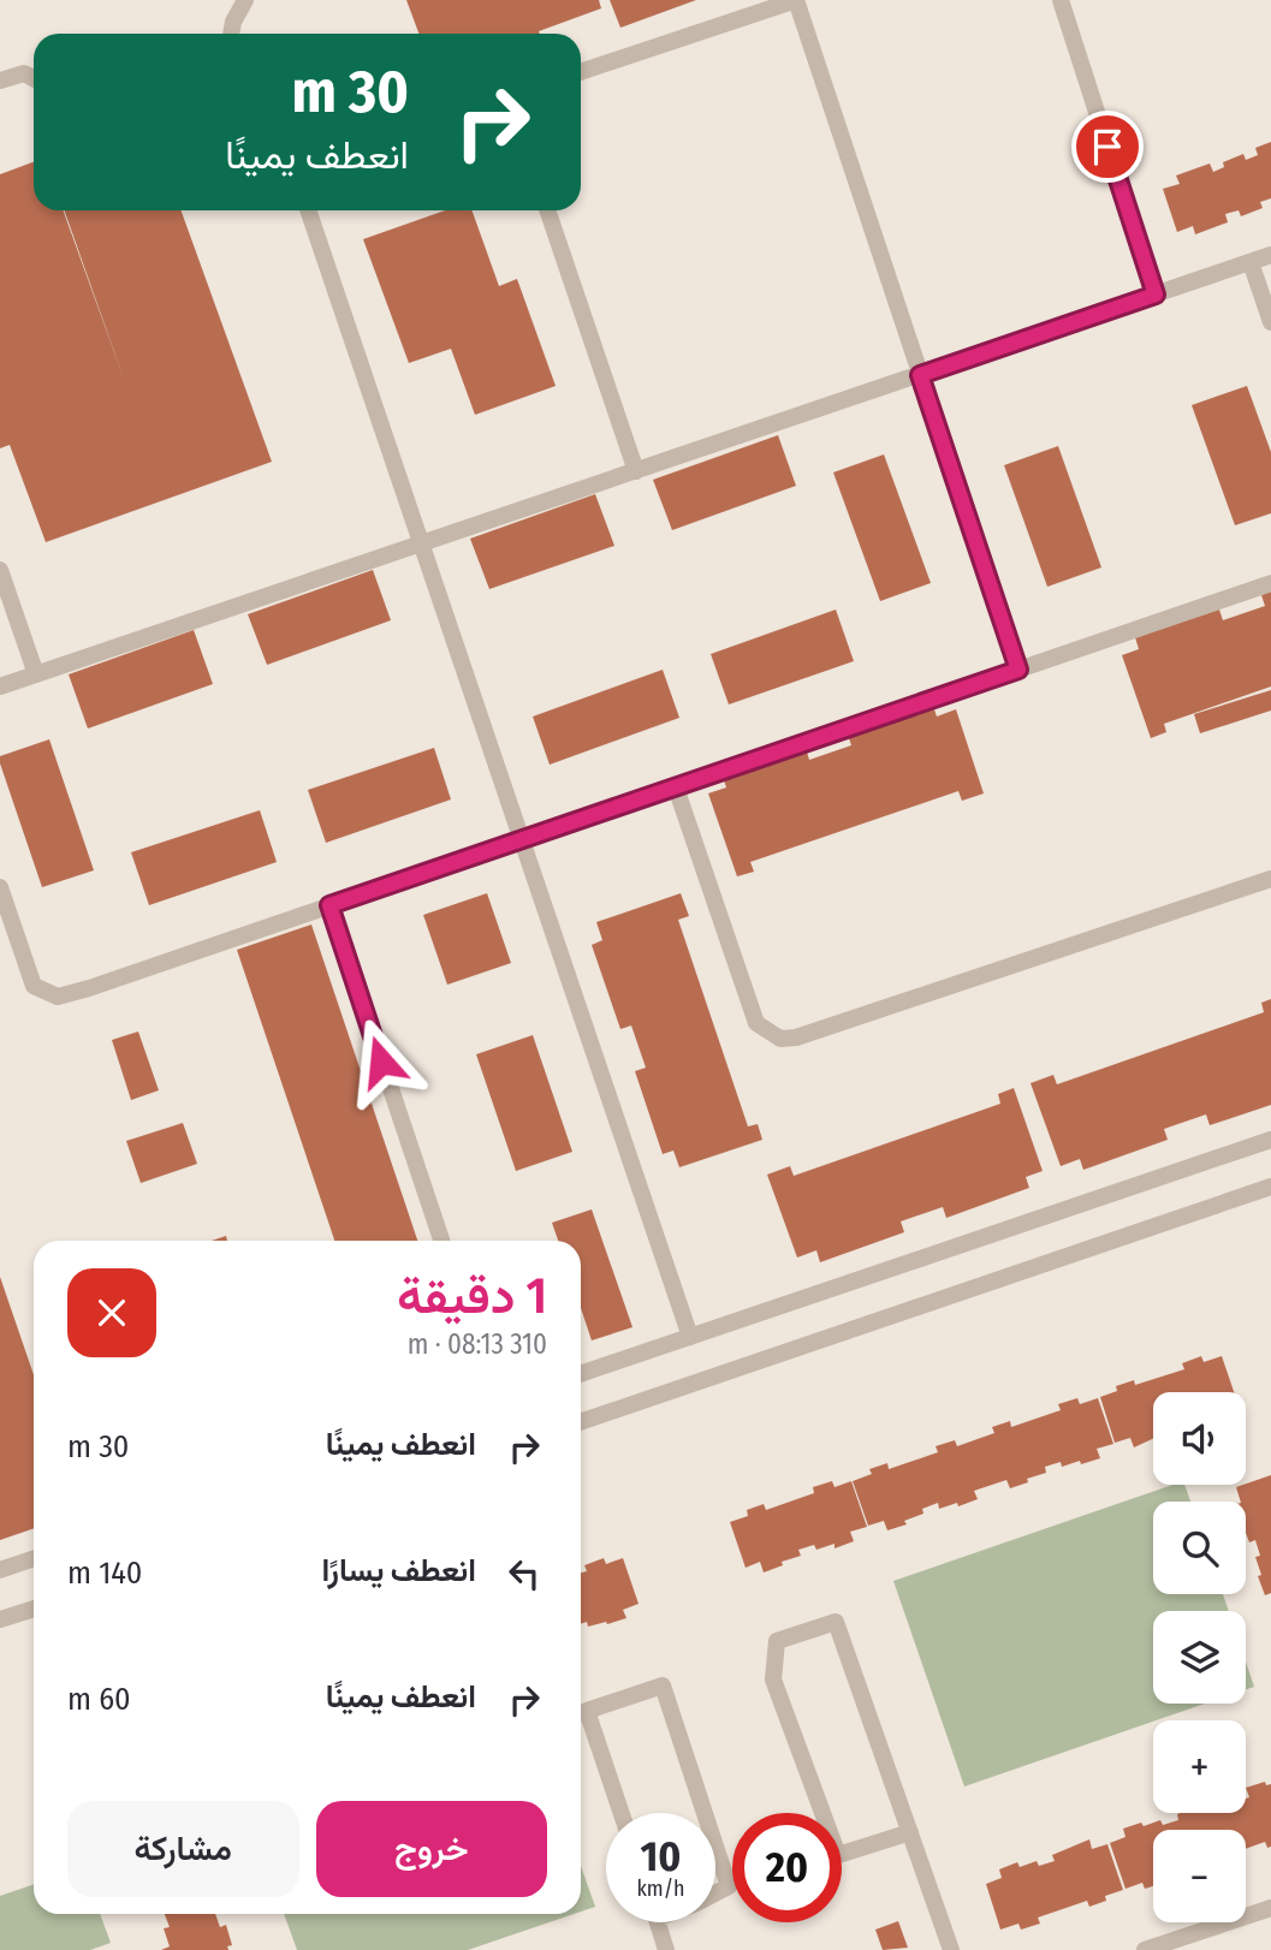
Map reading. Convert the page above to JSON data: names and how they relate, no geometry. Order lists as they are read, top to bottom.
{
  "page": {
    "turn": ["30 m", "انعطف يمينًا"],
    "heading": ["1 دقيقة", "310 m · 08:13"],
    "list": [
      {
        "name": "انعطف يمينًا",
        "value": "30 m"
      },
      {
        "name": "انعطف يسارًا",
        "value": "140 m"
      },
      {
        "name": "انعطف يمينًا",
        "value": "60 m"
      }
    ],
    "map_buttons": ["+", "−"],
    "buttons": ["خروج", "مشاركة"],
    "speed": "10 km/h",
    "limit": "20"
  }
}
